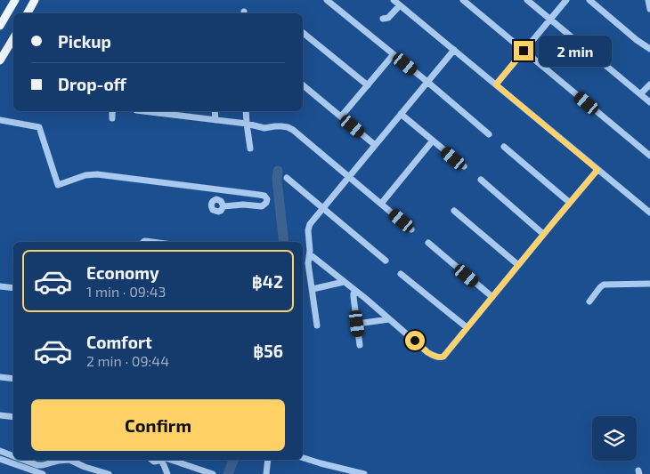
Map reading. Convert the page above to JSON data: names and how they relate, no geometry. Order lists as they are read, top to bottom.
{
  "page": {
    "banner": ["Pickup", "Drop-off"],
    "bubble": "2 min",
    "list": [
      {
        "name": "Economy",
        "note": "1 min · 09:43",
        "value": "฿42"
      },
      {
        "name": "Comfort",
        "note": "2 min · 09:44",
        "value": "฿56"
      }
    ],
    "buttons": "Confirm"
  }
}
